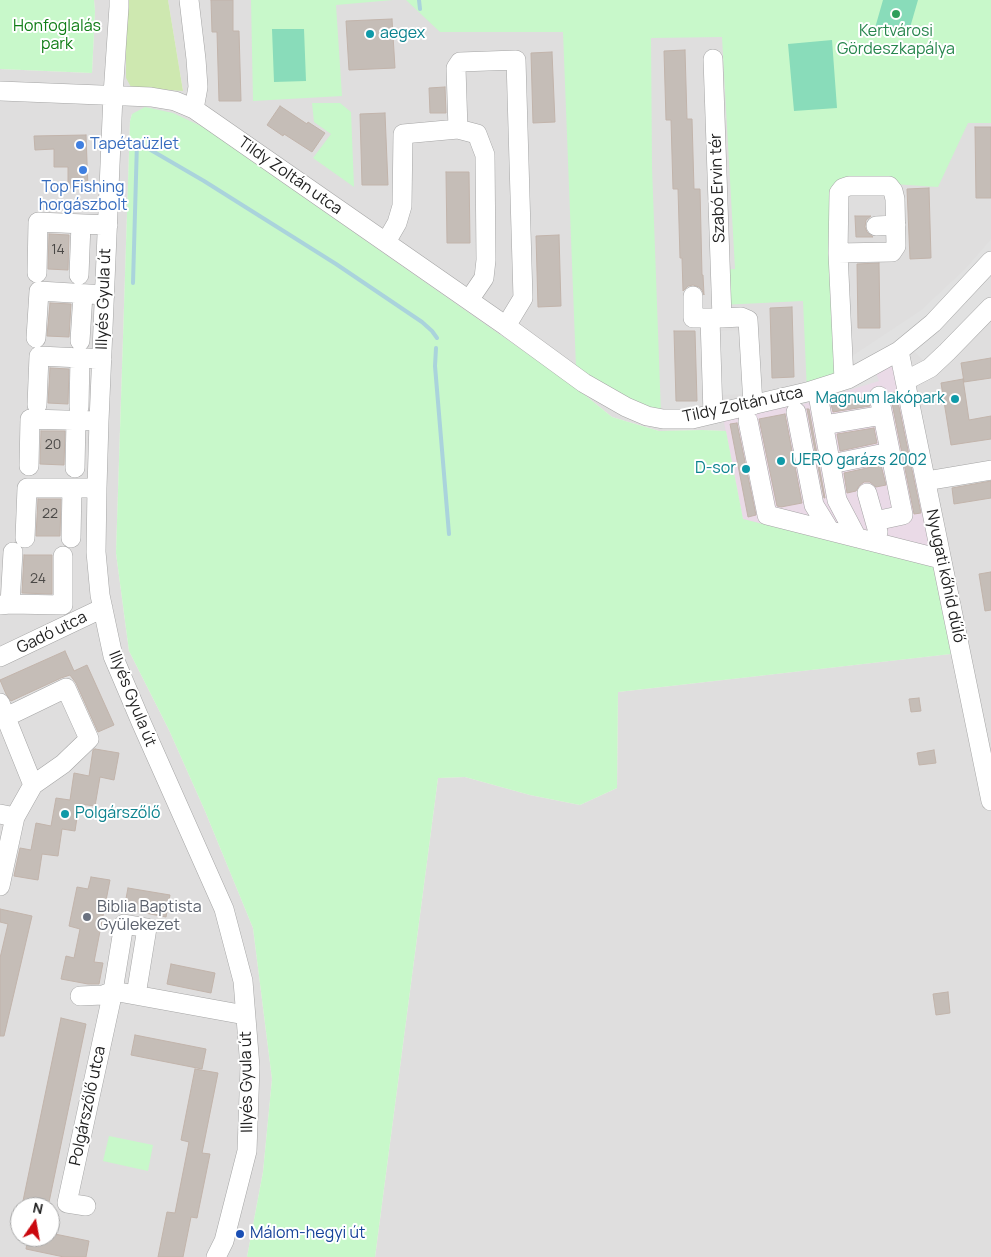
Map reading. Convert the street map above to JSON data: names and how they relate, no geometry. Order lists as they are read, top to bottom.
{
  "streets": {
    "street": [
      "Tildy Zoltán utca",
      "Szabó Ervin tér",
      "Illyés Gyula út",
      "Nyugati kőhíd dűlő",
      "Gadó utca",
      "Polgárszőlő utca"
    ]
  },
  "crossings": [
    ["Tildy Zoltán utca", "Szabó Ervin tér"],
    ["Tildy Zoltán utca", "Illyés Gyula út"],
    ["Tildy Zoltán utca", "Nyugati kőhíd dűlő"],
    ["Illyés Gyula út", "Gadó utca"]
  ],
  "parks": ["Honfoglalás park"],
  "places": [
    "Kertvárosi Gördeszkapálya",
    "aegex",
    "Tapétaüzlet",
    "Top Fishing horgászbolt",
    "Magnum lakópark",
    "UERO garázs 2002",
    "D-sor",
    "Polgárszőlő",
    "Biblia Baptista Gyülekezet",
    "Málom-hegyi út"
  ],
  "house_numbers": [
    "14",
    "20",
    "22",
    "24"
  ],
  "north": "top"
}
